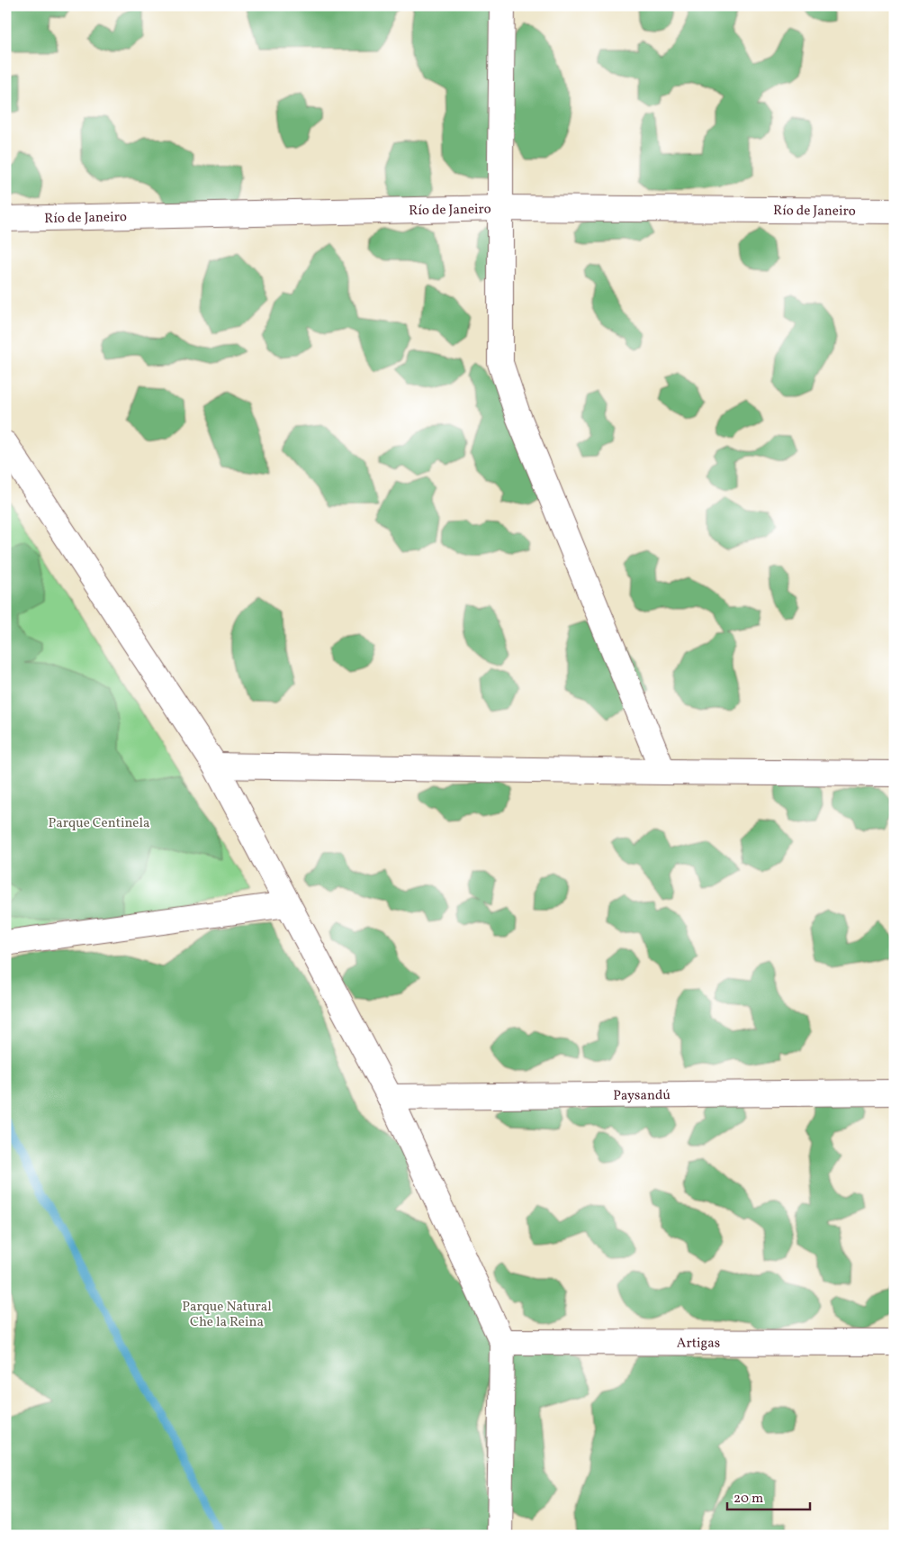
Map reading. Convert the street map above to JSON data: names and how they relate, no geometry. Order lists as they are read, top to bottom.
{
  "streets": {
    "street": ["Río de Janeiro", "Paysandú", "Artigas"]
  },
  "parks": ["Parque Centinela", "Parque Natural Che la Reina"],
  "scale_bar": "20 m"
}
